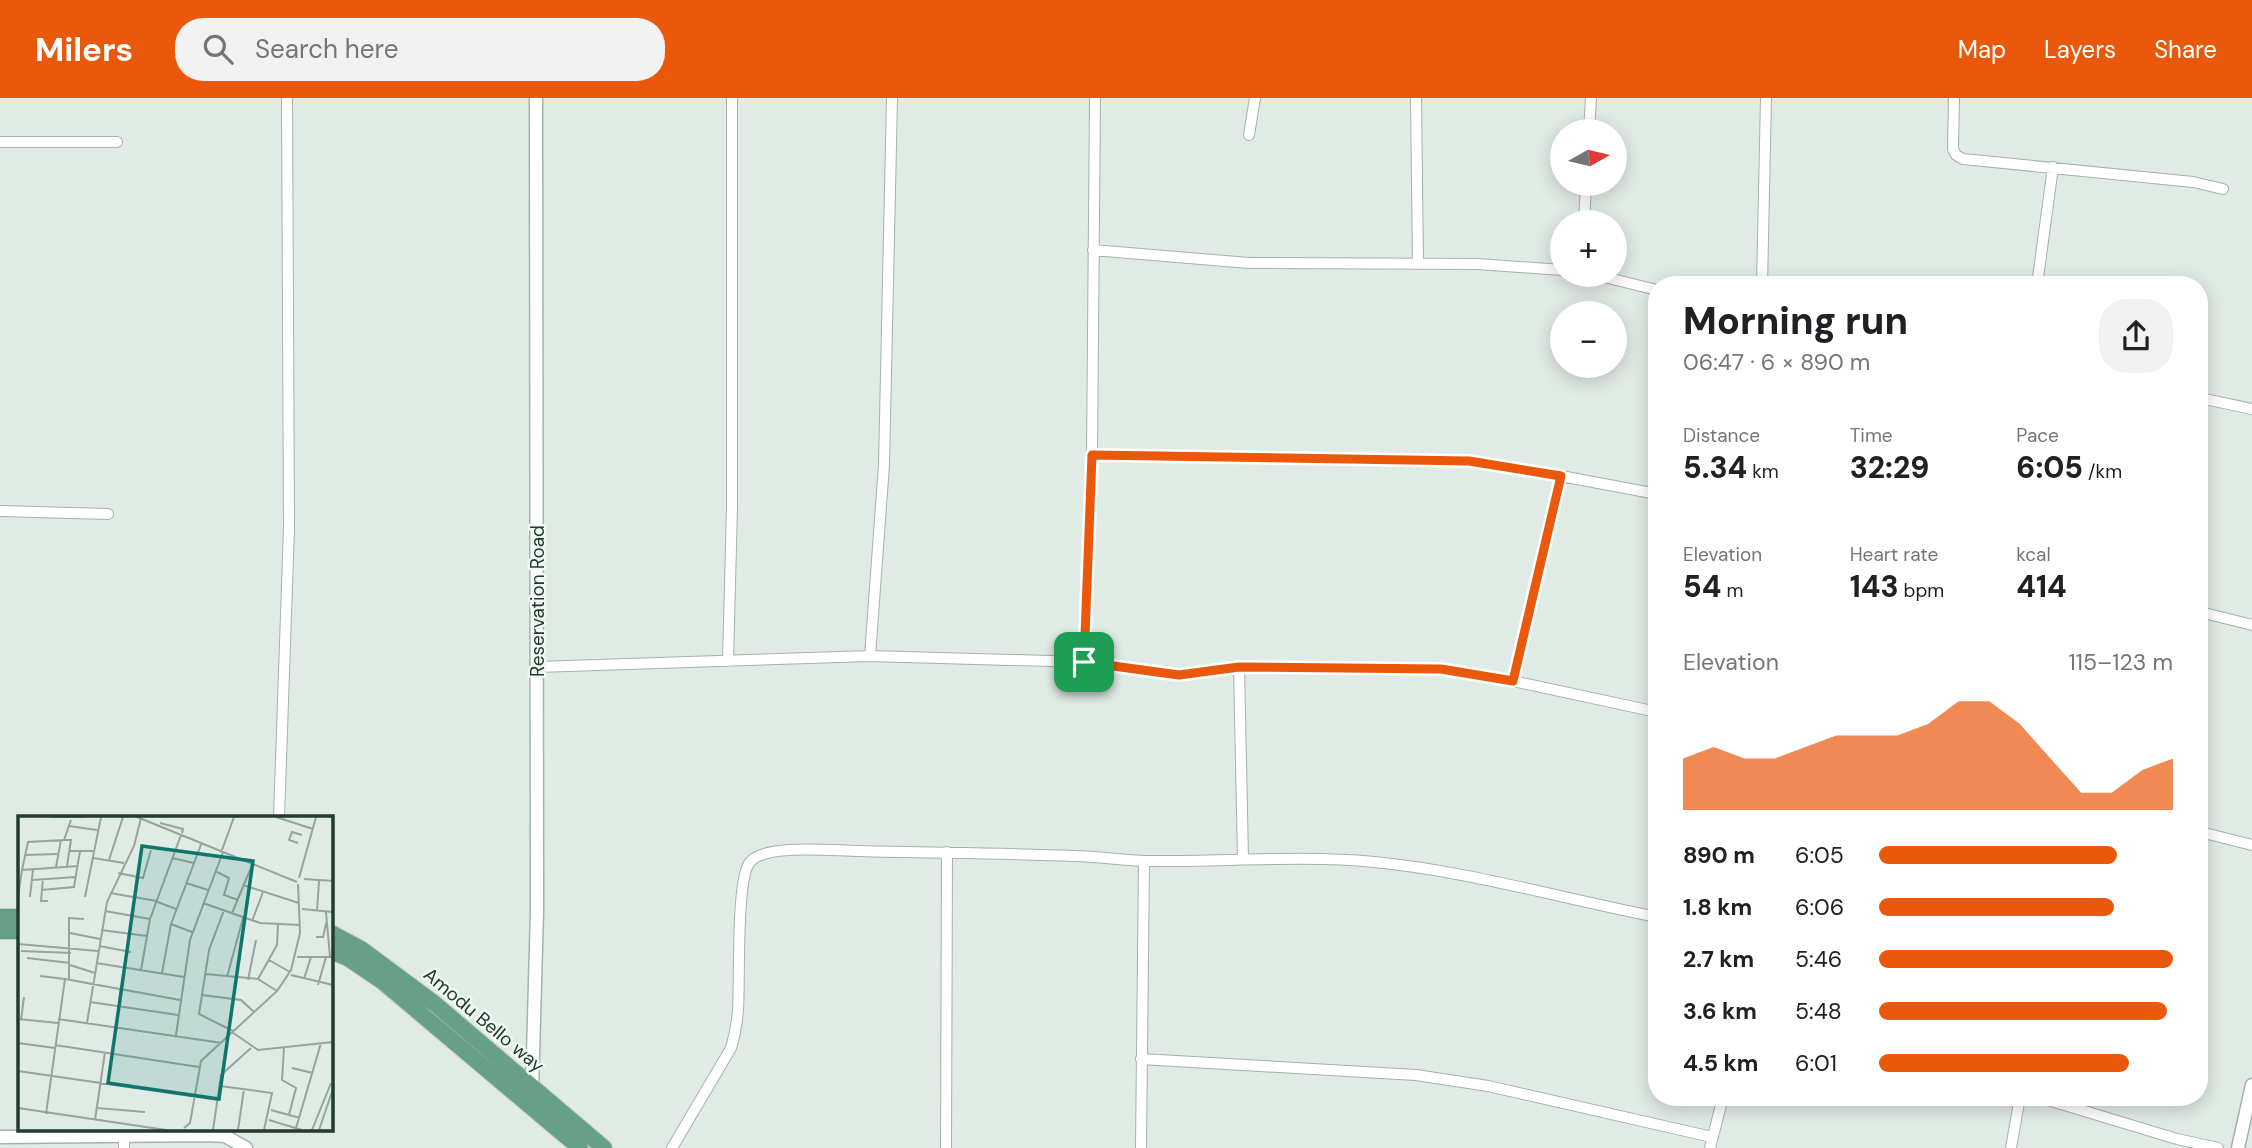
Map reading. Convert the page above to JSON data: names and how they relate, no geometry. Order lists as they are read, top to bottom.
{
  "streets": {
    "main road": ["Amodu Bello way"],
    "street": ["Reservation Road"]
  },
  "crossings": [
    ["Reservation Road", "Amodu Bello way"]
  ],
  "north": "right",
  "page": {
    "header": "Milers",
    "search": "Search here",
    "nav": ["Map", "Layers", "Share"],
    "map_buttons": ["+", "−"],
    "heading": ["Morning run", "06:47 · 6 × 890 m"],
    "stats": [
      ["Distance", "5.34 km"],
      ["Time", "32:29"],
      ["Pace", "6:05 /km"],
      ["Elevation", "54 m"],
      ["Heart rate", "143 bpm"],
      ["kcal", "414"]
    ],
    "chart": ["Elevation", "115–123 m"],
    "list": [
      {
        "name": "890 m",
        "note": "6:05"
      },
      {
        "name": "1.8 km",
        "note": "6:06"
      },
      {
        "name": "2.7 km",
        "note": "5:46"
      },
      {
        "name": "3.6 km",
        "note": "5:48"
      },
      {
        "name": "4.5 km",
        "note": "6:01"
      }
    ]
  }
}
